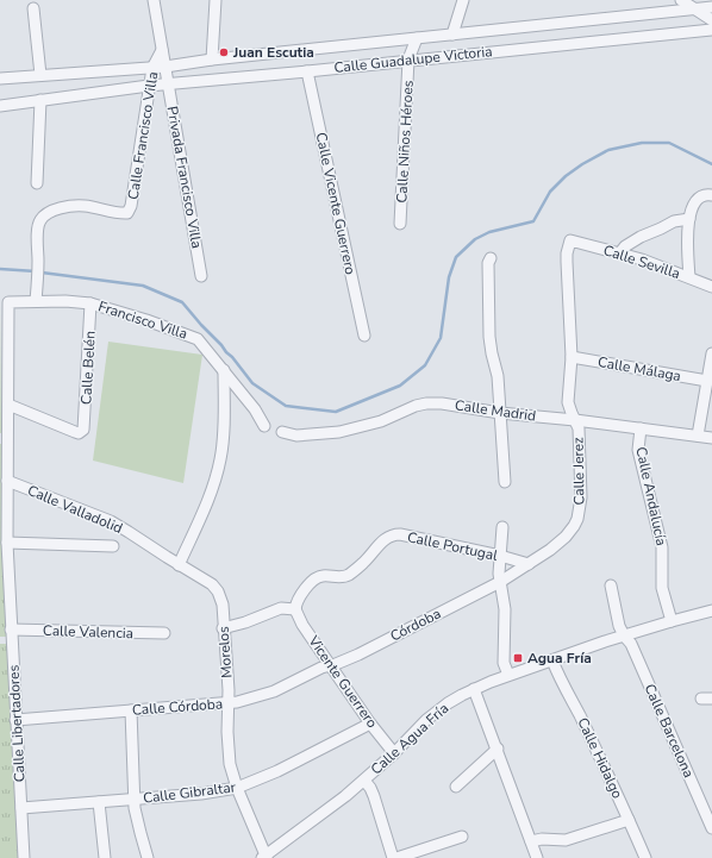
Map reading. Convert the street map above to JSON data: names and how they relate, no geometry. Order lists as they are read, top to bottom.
{
  "streets": {
    "street": [
      "Calle Guadalupe Victoria",
      "Calle Francisco Villa",
      "Calle Niños Héroes",
      "Privada Francisco Villa",
      "Calle Vicente Guerrero",
      "Calle Sevilla",
      "Francisco Villa",
      "Calle Belén",
      "Calle Málaga",
      "Calle Madrid",
      "Calle Jerez",
      "Calle Andalucía",
      "Calle Valladolid",
      "Calle Portugal",
      "Córdoba",
      "Calle Valencia",
      "Morelos",
      "Vicente Guerrero",
      "Calle Córdoba",
      "Calle Libertadores",
      "Calle Barcelona",
      "Calle Agua Fría",
      "Calle Hidalgo",
      "Calle Gibraltar"
    ]
  },
  "crossings": [
    ["Calle Guadalupe Victoria", "Calle Francisco Villa"],
    ["Calle Guadalupe Victoria", "Calle Niños Héroes"],
    ["Calle Guadalupe Victoria", "Privada Francisco Villa"],
    ["Calle Guadalupe Victoria", "Calle Vicente Guerrero"],
    ["Calle Francisco Villa", "Privada Francisco Villa"],
    ["Calle Francisco Villa", "Francisco Villa"],
    ["Calle Francisco Villa", "Calle Libertadores"],
    ["Calle Sevilla", "Calle Jerez"],
    ["Francisco Villa", "Calle Belén"],
    ["Francisco Villa", "Calle Libertadores"],
    ["Calle Belén", "Calle Libertadores"],
    ["Calle Málaga", "Calle Jerez"],
    ["Calle Madrid", "Calle Jerez"],
    ["Calle Madrid", "Calle Andalucía"],
    ["Calle Jerez", "Calle Portugal"],
    ["Calle Jerez", "Córdoba"],
    ["Calle Andalucía", "Calle Agua Fría"],
    ["Calle Valladolid", "Morelos"],
    ["Calle Valladolid", "Calle Libertadores"],
    ["Calle Portugal", "Vicente Guerrero"],
    ["Córdoba", "Vicente Guerrero"],
    ["Córdoba", "Calle Córdoba"],
    ["Calle Valencia", "Calle Libertadores"],
    ["Morelos", "Calle Córdoba"],
    ["Morelos", "Calle Agua Fría"],
    ["Morelos", "Calle Gibraltar"],
    ["Vicente Guerrero", "Calle Córdoba"],
    ["Vicente Guerrero", "Calle Agua Fría"],
    ["Vicente Guerrero", "Calle Gibraltar"],
    ["Calle Córdoba", "Calle Libertadores"],
    ["Calle Libertadores", "Calle Gibraltar"],
    ["Calle Barcelona", "Calle Agua Fría"],
    ["Calle Agua Fría", "Calle Hidalgo"]
  ],
  "places": {
    "other": ["Juan Escutia"],
    "transit": ["Agua Fría"]
  }
}
